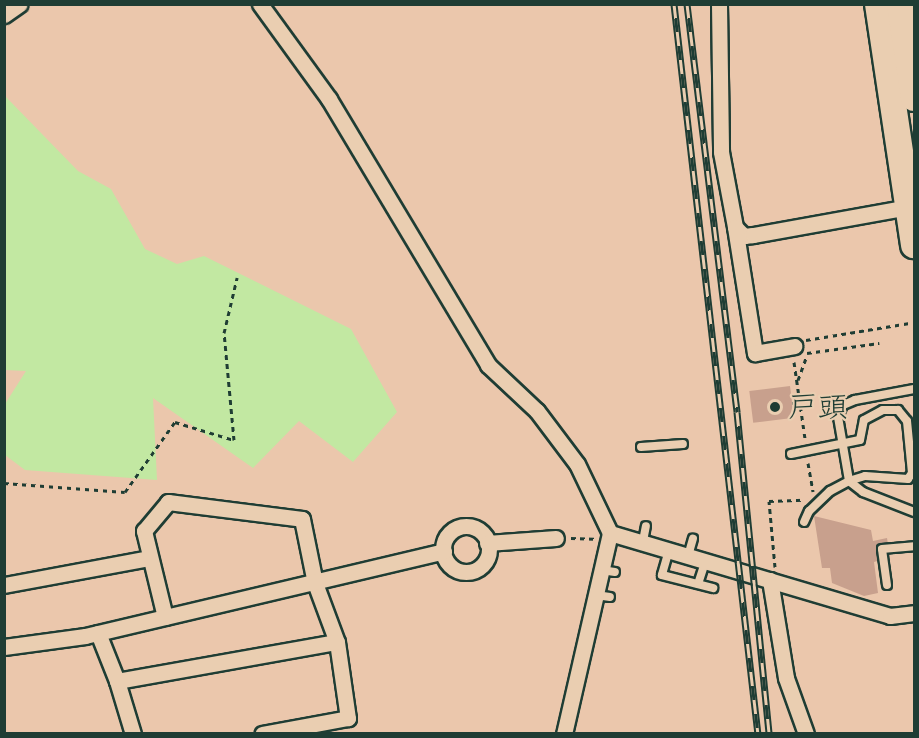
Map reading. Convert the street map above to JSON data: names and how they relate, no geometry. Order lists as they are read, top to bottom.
{
  "places": ["戸頭"]
}
